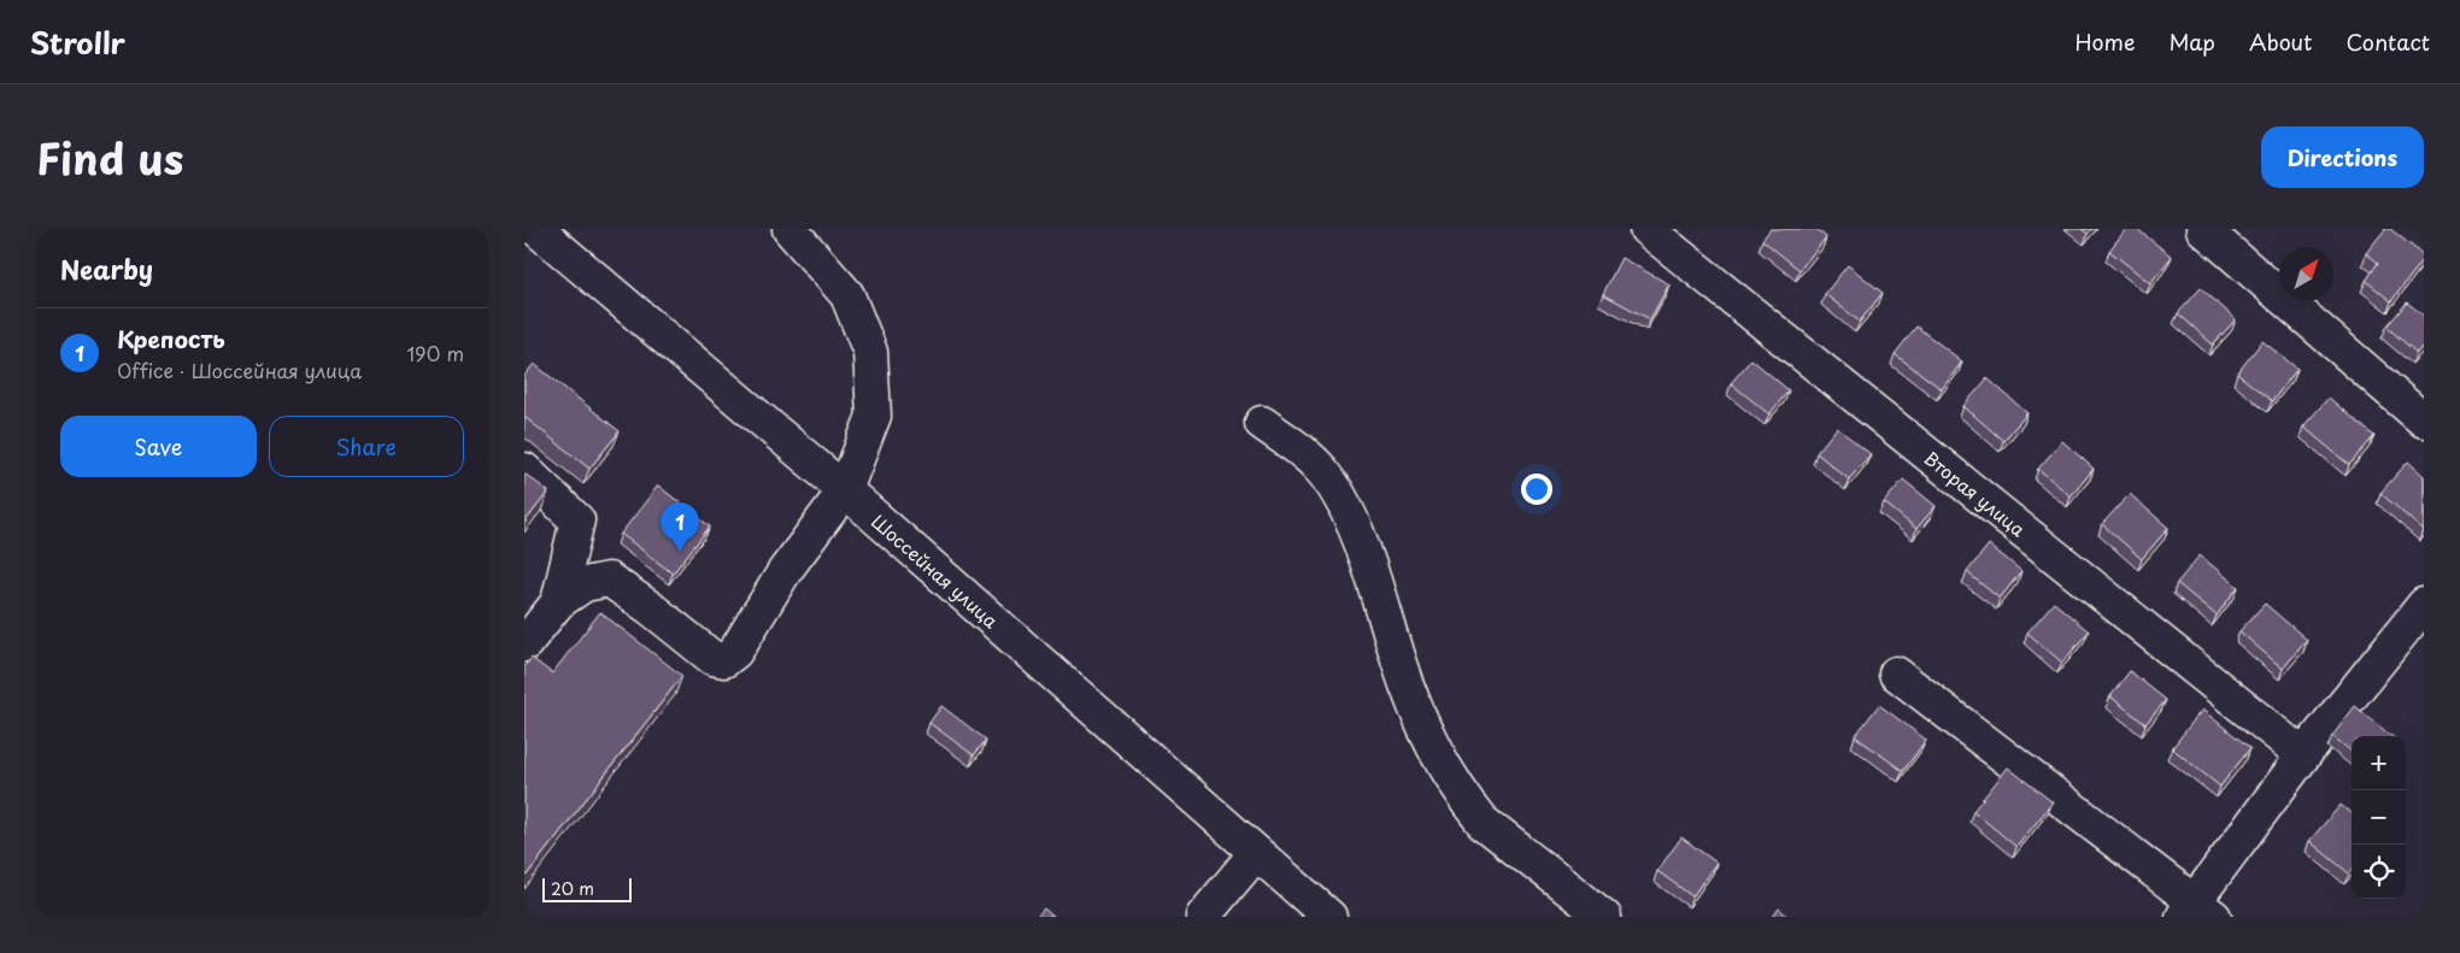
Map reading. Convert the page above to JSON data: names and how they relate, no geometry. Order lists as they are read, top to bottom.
{
  "streets": {
    "street": ["Вторая улица", "Шоссейная улица"]
  },
  "scale_bar": "20 m",
  "north": "top right",
  "page": {
    "header": "Strollr",
    "nav": [
      "Home",
      "Map",
      "About",
      "Contact"
    ],
    "title": "Find us",
    "buttons": [
      "Directions",
      ["Save", "Share"]
    ],
    "heading": "Nearby",
    "list": [
      {
        "mark": "1",
        "name": "Крепость",
        "note": "Office · Шоссейная улица",
        "value": "190 m"
      }
    ],
    "pins": "1",
    "map_buttons": ["+", "−"],
    "scale": "20 m"
  }
}
